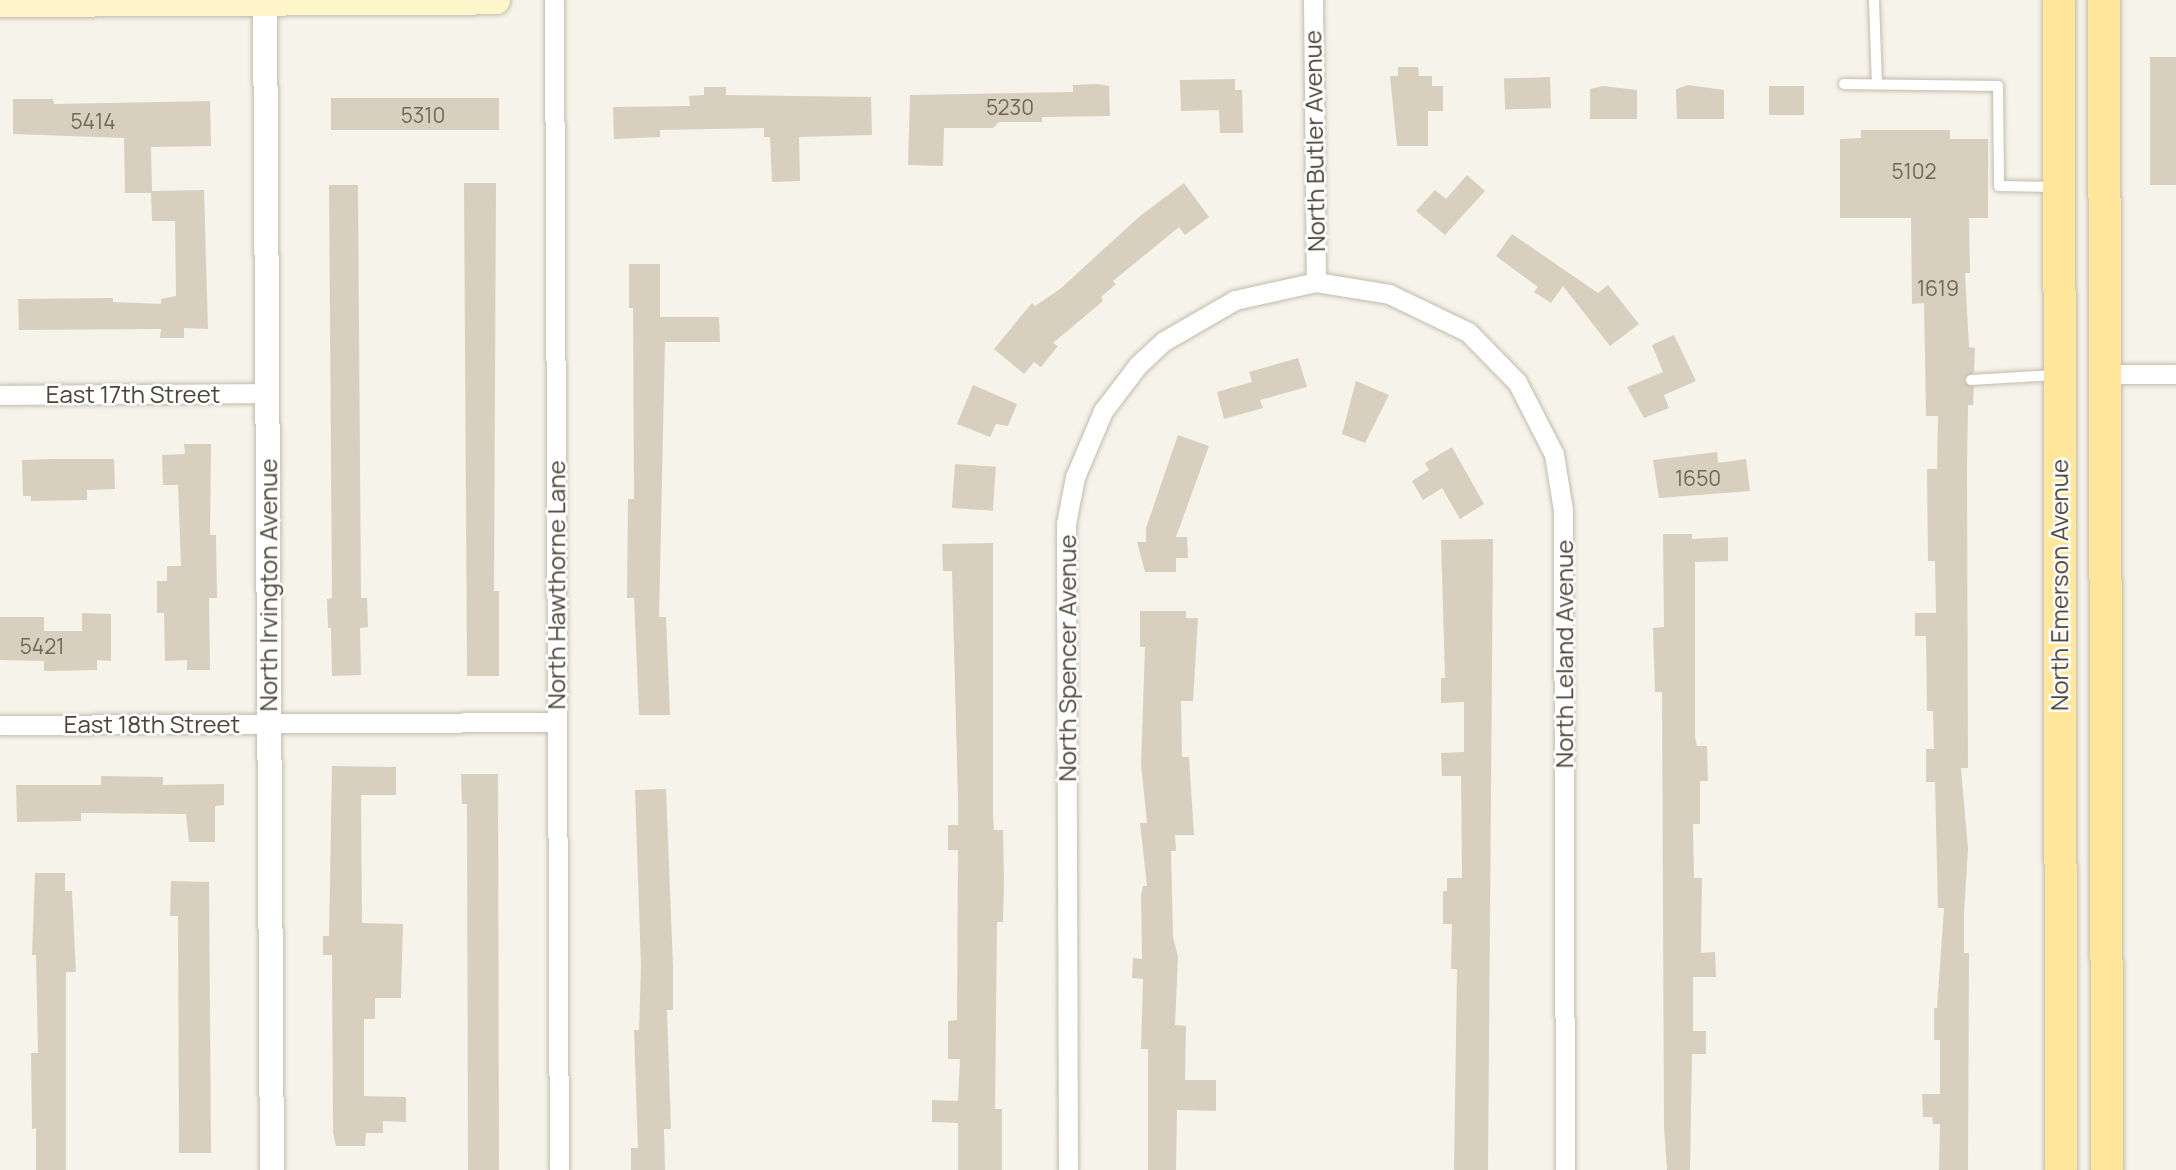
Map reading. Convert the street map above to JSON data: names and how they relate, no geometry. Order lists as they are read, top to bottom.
{
  "streets": {
    "main road": ["North Emerson Avenue"],
    "street": [
      "North Butler Avenue",
      "East 17th Street",
      "North Irvington Avenue",
      "North Hawthorne Lane",
      "North Leland Avenue",
      "North Spencer Avenue",
      "East 18th Street"
    ]
  },
  "crossings": [
    ["North Butler Avenue", "North Leland Avenue"],
    ["North Butler Avenue", "North Spencer Avenue"],
    ["East 17th Street", "North Irvington Avenue"],
    ["North Irvington Avenue", "East 18th Street"],
    ["North Hawthorne Lane", "East 18th Street"],
    ["North Leland Avenue", "North Spencer Avenue"]
  ],
  "house_numbers": [
    "5230",
    "5310",
    "5414",
    "5102",
    "1619",
    "1650",
    "5421"
  ]
}
